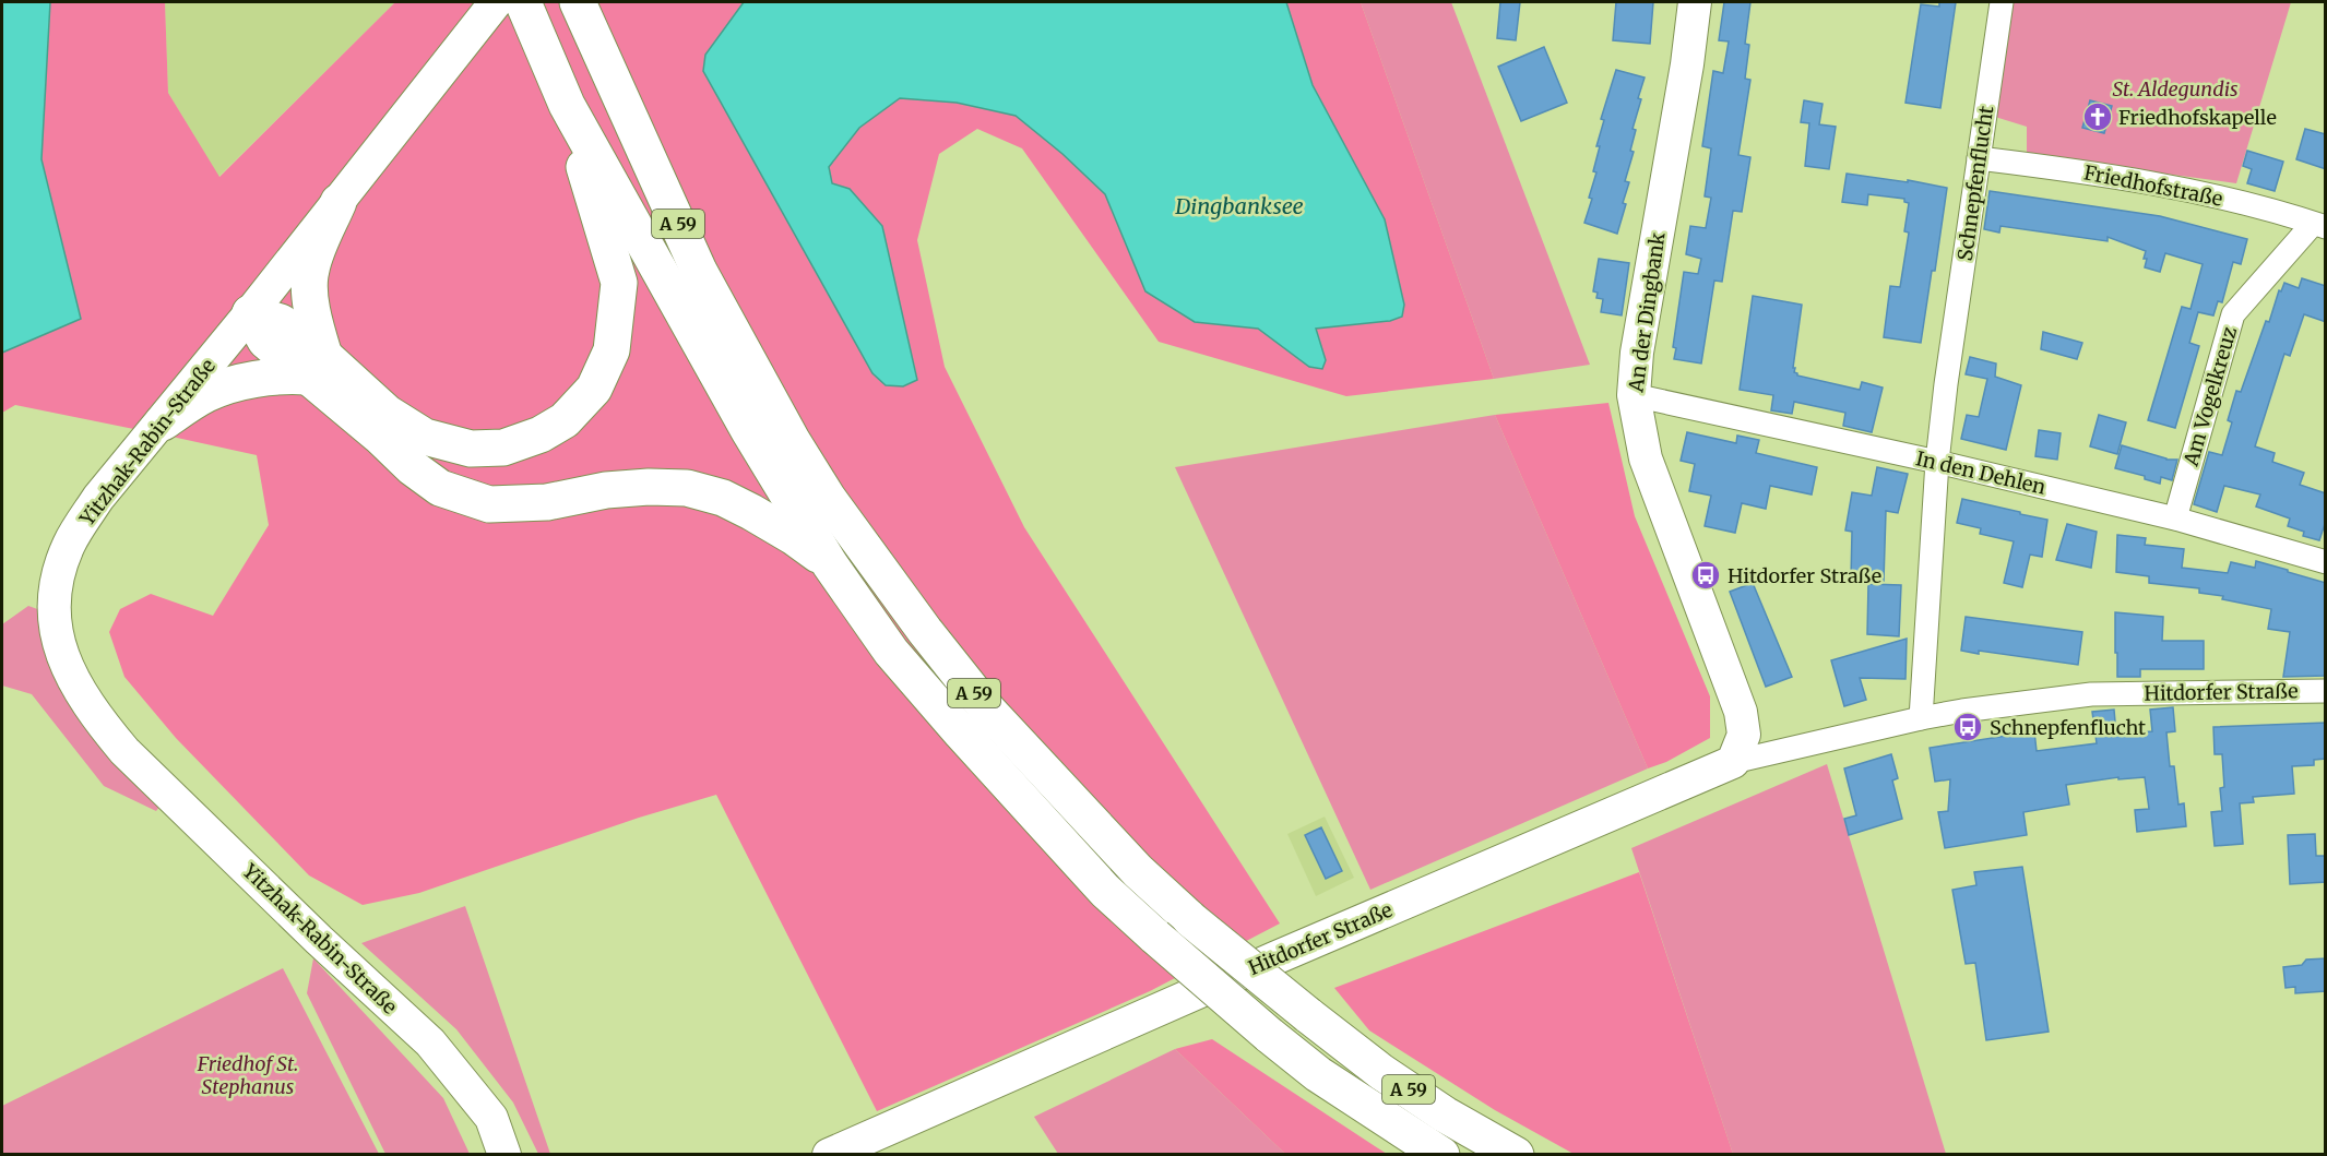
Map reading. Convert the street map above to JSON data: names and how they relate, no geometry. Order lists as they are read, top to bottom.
{
  "streets": {
    "highway": ["A 59"],
    "street": [
      "Schnepfenflucht",
      "Friedhofstraße",
      "An der Dingbank",
      "Am Vogelkreuz",
      "Yitzhak-Rabin-Straße",
      "In den Dehlen",
      "Hitdorfer Straße"
    ]
  },
  "crossings": [
    ["Schnepfenflucht", "Friedhofstraße"],
    ["Schnepfenflucht", "In den Dehlen"],
    ["Schnepfenflucht", "Hitdorfer Straße"],
    ["Friedhofstraße", "Am Vogelkreuz"],
    ["An der Dingbank", "In den Dehlen"],
    ["An der Dingbank", "Hitdorfer Straße"],
    ["Am Vogelkreuz", "In den Dehlen"]
  ],
  "water": ["Dingbanksee"],
  "parks": ["St. Aldegundis", "Friedhof St. Stephanus"],
  "places": {
    "church": ["Friedhofskapelle"],
    "bus stop": ["Hitdorfer Straße", "Schnepfenflucht"]
  }
}
